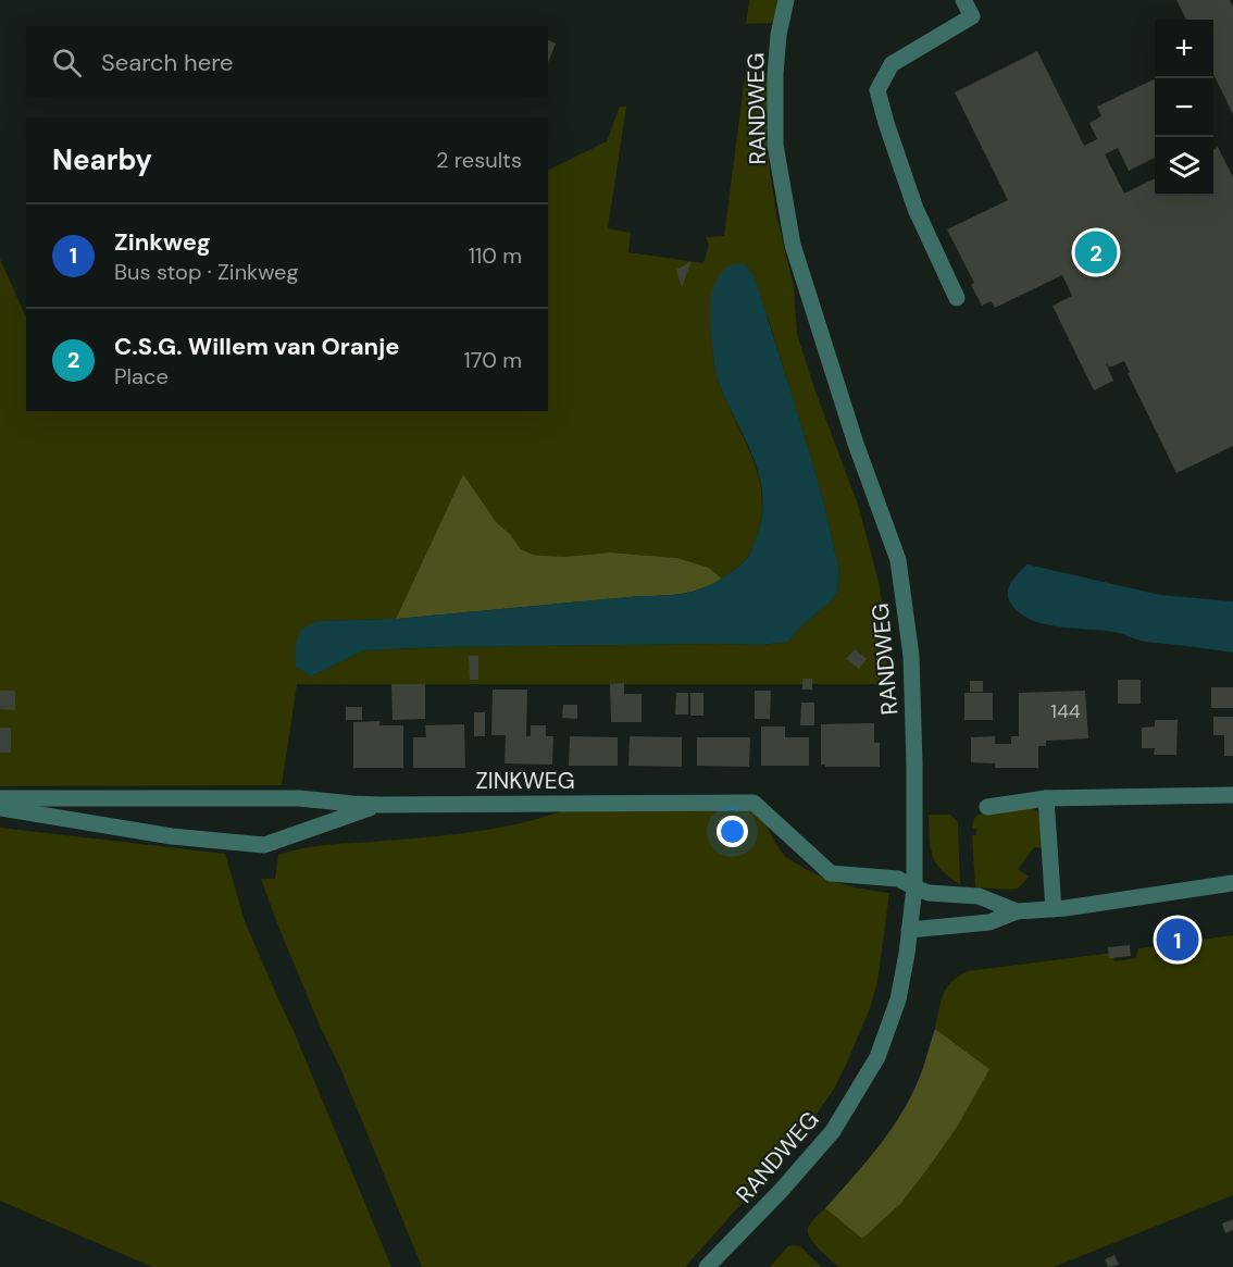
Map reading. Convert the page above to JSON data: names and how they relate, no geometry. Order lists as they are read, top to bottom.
{
  "streets": {
    "street": ["RANDWEG", "ZINKWEG"]
  },
  "crossings": [
    ["RANDWEG", "ZINKWEG"]
  ],
  "house_numbers": ["144"],
  "page": {
    "map_buttons": ["+", "−"],
    "search": "Search here",
    "heading": ["Nearby", "2 results"],
    "list": [
      {
        "mark": "1",
        "name": "Zinkweg",
        "note": "Bus stop · Zinkweg",
        "value": "110 m"
      },
      {
        "mark": "2",
        "name": "C.S.G. Willem van Oranje",
        "note": "Place",
        "value": "170 m"
      }
    ],
    "pins": ["2", "1"]
  }
}
